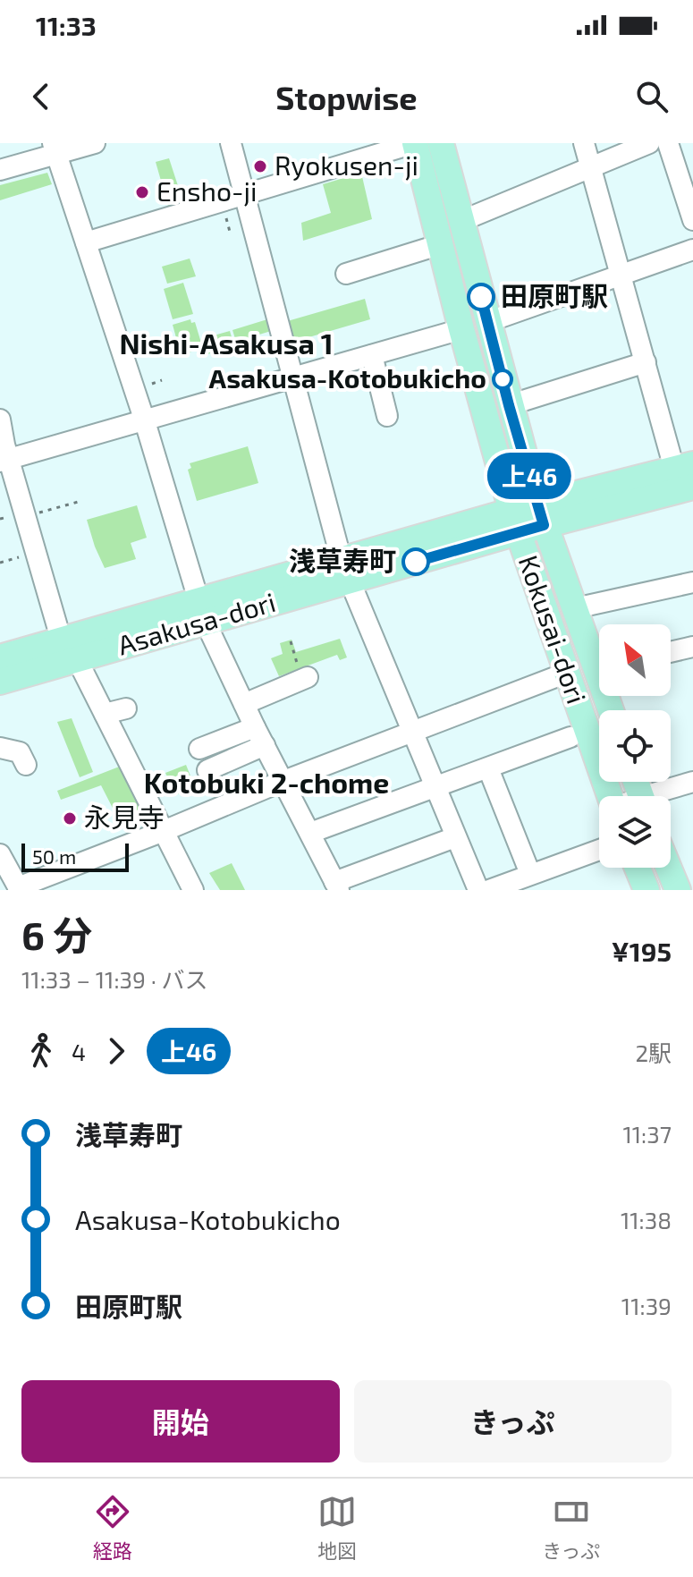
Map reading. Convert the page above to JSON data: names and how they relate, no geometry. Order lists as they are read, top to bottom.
{
  "streets": {
    "main road": ["Asakusa-dori", "Kokusai-dori"]
  },
  "districts": ["Nishi-Asakusa 1", "Kotobuki 2-chome"],
  "places": [
    "Ryokusen-ji",
    "Ensho-ji",
    "田原町駅",
    "Asakusa-Kotobukicho",
    "浅草寿町",
    "永見寺"
  ],
  "lines": ["bus line 上46"],
  "scale_bar": "50 m",
  "north": "top left",
  "page": {
    "status": "11:33",
    "header": "Stopwise",
    "on_map": "上46",
    "scale": "50 m",
    "heading": ["6 分", "11:33 – 11:39 · バス", "¥195"],
    "legs": ["4", "上46", "2駅"],
    "list": [
      {
        "name": "浅草寿町",
        "value": "11:37"
      },
      {
        "name": "Asakusa-Kotobukicho",
        "value": "11:38"
      },
      {
        "name": "田原町駅",
        "value": "11:39"
      }
    ],
    "buttons": ["開始", "きっぷ"],
    "tabs": ["経路", "地図", "きっぷ"]
  }
}
